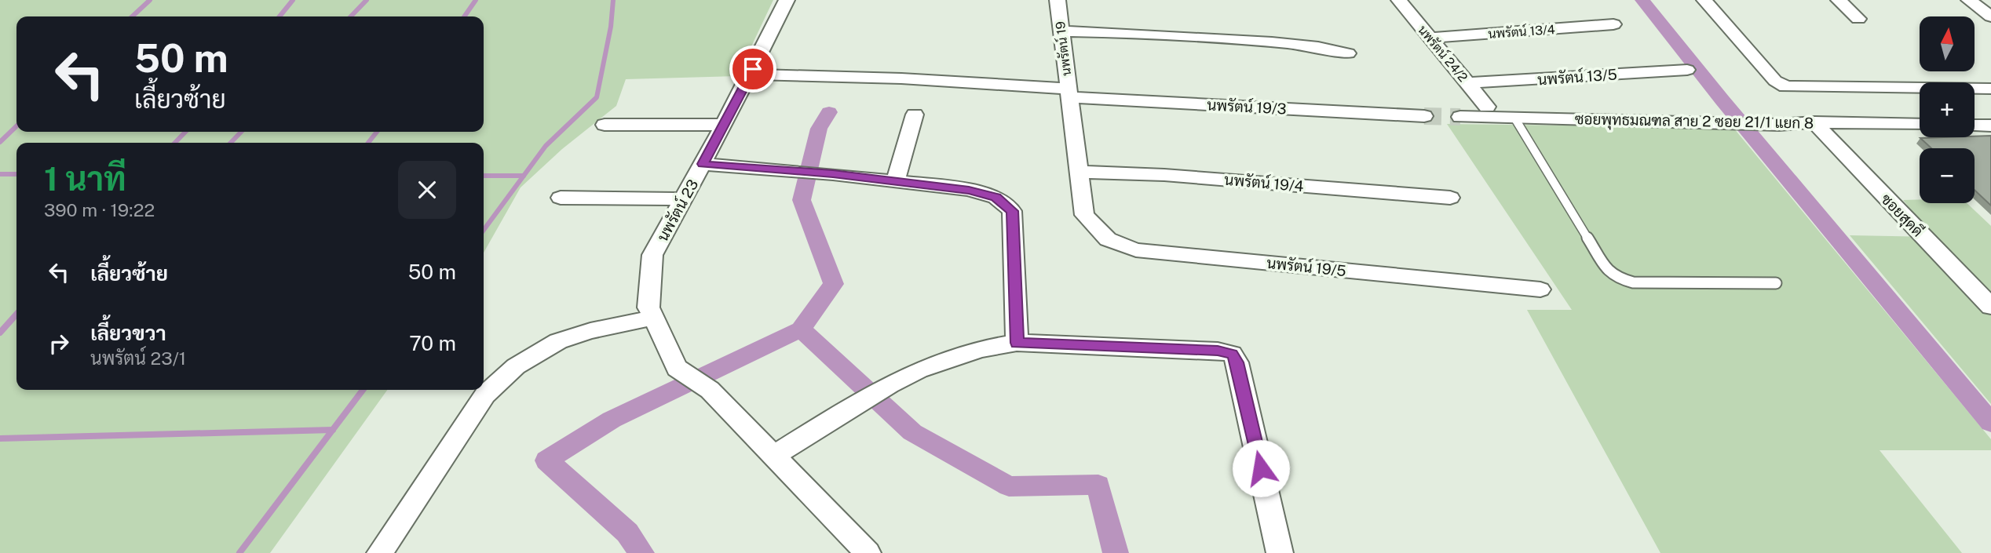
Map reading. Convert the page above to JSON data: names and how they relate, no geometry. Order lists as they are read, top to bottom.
{
  "streets": {
    "street": [
      "นพรัตน์ 13/4",
      "นพรัตน์ 19",
      "นพรัตน์ 24/2",
      "นพรัตน์ 13/5",
      "นพรัตน์ 19/3",
      "ซอยพุทธมณฑล สาย 2 ซอย 21/1 แยก 8",
      "นพรัตน์ 19/4",
      "นพรัตน์ 23",
      "ซอยสุดดี",
      "นพรัตน์ 19/5"
    ]
  },
  "crossings": [
    ["นพรัตน์ 13/4", "นพรัตน์ 24/2"],
    ["นพรัตน์ 19", "นพรัตน์ 19/3"],
    ["นพรัตน์ 24/2", "นพรัตน์ 13/5"],
    ["นพรัตน์ 19/3", "นพรัตน์ 23"],
    ["ซอยพุทธมณฑล สาย 2 ซอย 21/1 แยก 8", "ซอยสุดดี"],
    ["นพรัตน์ 19/4", "นพรัตน์ 19/5"]
  ],
  "north": "top",
  "page": {
    "map_buttons": ["+", "−"],
    "turn": ["50 m", "เลี้ยวซ้าย"],
    "heading": ["1 นาที", "390 m · 19:22"],
    "list": [
      {
        "name": "เลี้ยวซ้าย",
        "value": "50 m"
      },
      {
        "name": "เลี้ยวขวา",
        "note": "นพรัตน์ 23/1",
        "value": "70 m"
      }
    ]
  }
}
